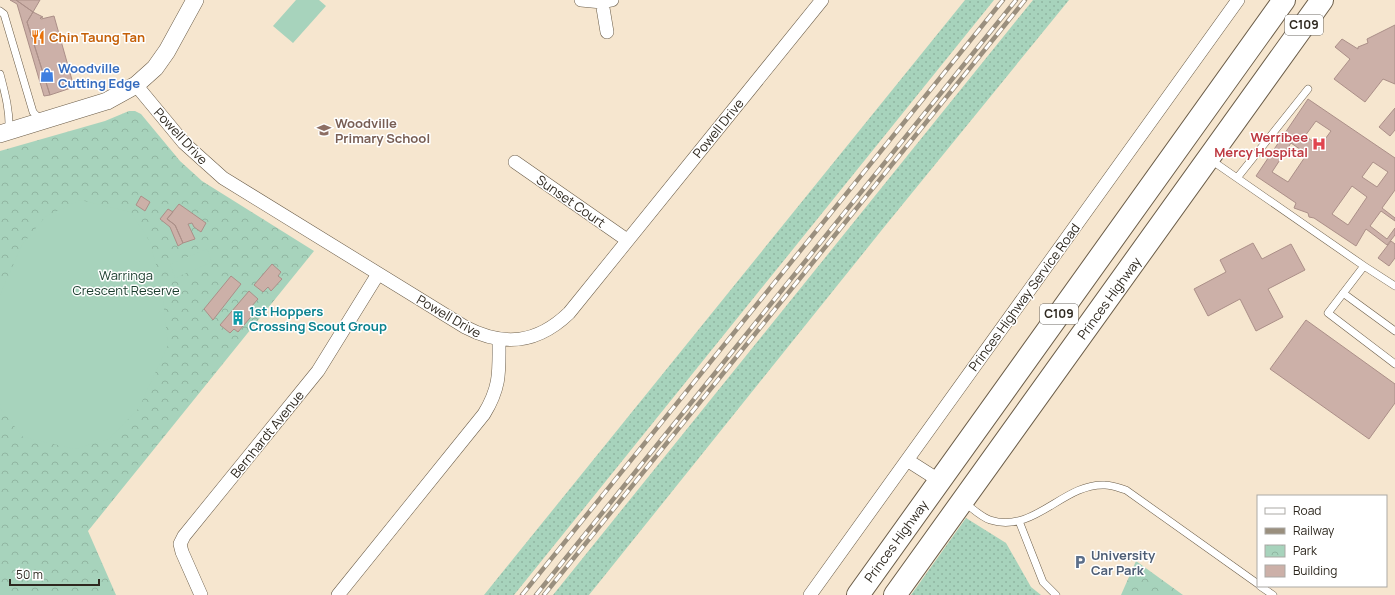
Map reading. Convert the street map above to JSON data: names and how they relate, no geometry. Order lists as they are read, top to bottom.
{
  "streets": {
    "highway": ["C109", "Princes Highway"],
    "street": [
      "Powell Drive",
      "Sunset Court",
      "Princes Highway Service Road",
      "Bernhardt Avenue"
    ]
  },
  "crossings": [
    ["Powell Drive", "Sunset Court"],
    ["Powell Drive", "Bernhardt Avenue"]
  ],
  "parks": ["Warringa Crescent Reserve"],
  "places": {
    "restaurant": ["Chin Taung Tan"],
    "shop": ["Woodville Cutting Edge"],
    "school or university": ["Woodville Primary School"],
    "hospital": ["Werribee Mercy Hospital"],
    "building": ["1st Hoppers Crossing Scout Group"],
    "parking": ["University Car Park"]
  },
  "legend": [
    "Road",
    "Railway",
    "Park",
    "Building"
  ],
  "scale_bar": "50 m"
}
